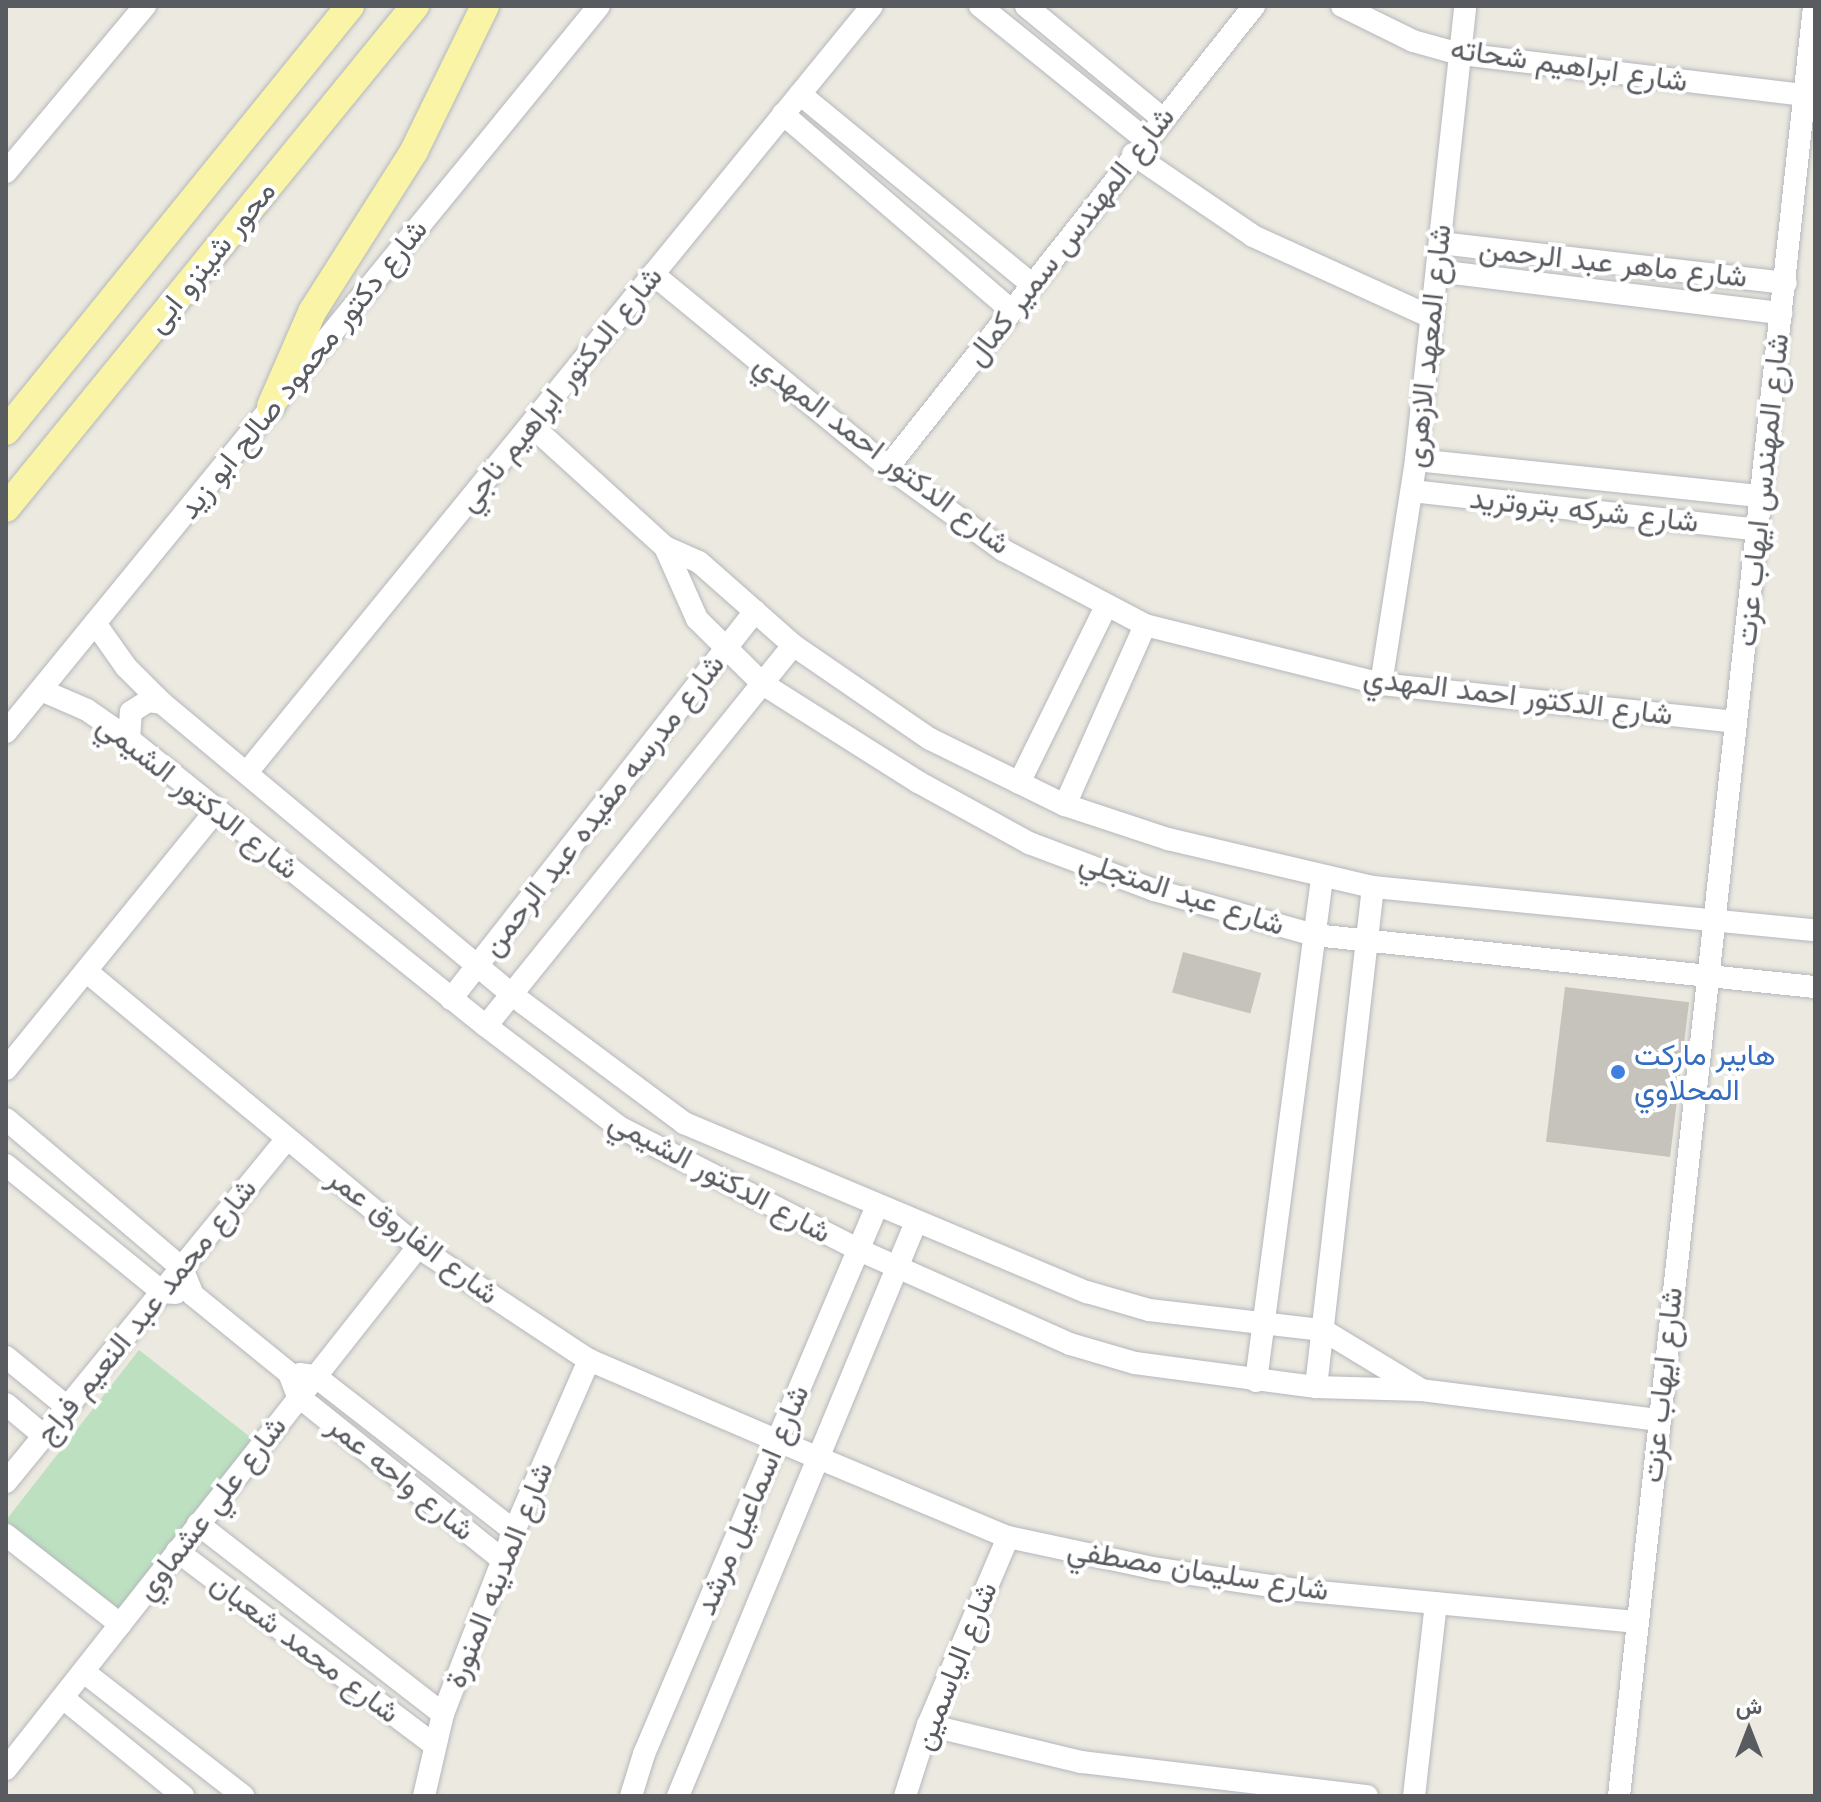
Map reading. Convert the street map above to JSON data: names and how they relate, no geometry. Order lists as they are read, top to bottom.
{
  "streets": {
    "main road": ["محور شينزو ابى"],
    "street": [
      "شارع ابراهيم شحاته",
      "شارع المهندس سمير كمال",
      "شارع ماهر عبد الرحمن",
      "شارع المعهد الازهرى",
      "شارع دكتور محمود صالح ابو زيد",
      "شارع الدكتور ابراهيم ناجي",
      "شارع الدكتور احمد المهدي",
      "شارع المهندس ايهاب عزت",
      "شارع شركه بتروتريد",
      "شارع الدكتور الشيمي",
      "شارع مدرسه مفيده عبد الرحمن",
      "شارع عبد المتجلي",
      "شارع الفاروق عمر",
      "شارع محمد عبد النعيم فراج",
      "شارع ايهاب عزت",
      "شارع واحه عمر",
      "شارع اسماعيل مرشد",
      "شارع علي عشماوي",
      "شارع سليمان مصطفي",
      "شارع المدينه المنورة",
      "شارع محمد شعبان",
      "شارع الياسمين"
    ]
  },
  "crossings": [
    ["شارع ابراهيم شحاته", "شارع المعهد الازهرى"],
    ["شارع ابراهيم شحاته", "شارع المهندس ايهاب عزت"],
    ["شارع المهندس سمير كمال", "شارع الدكتور احمد المهدي"],
    ["شارع ماهر عبد الرحمن", "شارع المعهد الازهرى"],
    ["شارع ماهر عبد الرحمن", "شارع المهندس ايهاب عزت"],
    ["شارع المعهد الازهرى", "شارع الدكتور احمد المهدي"],
    ["شارع المعهد الازهرى", "شارع شركه بتروتريد"],
    ["شارع دكتور محمود صالح ابو زيد", "شارع الدكتور الشيمي"],
    ["شارع الدكتور ابراهيم ناجي", "شارع الدكتور احمد المهدي"],
    ["شارع الدكتور ابراهيم ناجي", "شارع الدكتور الشيمي"],
    ["شارع الدكتور ابراهيم ناجي", "شارع عبد المتجلي"],
    ["شارع الدكتور احمد المهدي", "شارع المهندس ايهاب عزت"],
    ["شارع المهندس ايهاب عزت", "شارع شركه بتروتريد"],
    ["شارع المهندس ايهاب عزت", "شارع عبد المتجلي"],
    ["شارع المهندس ايهاب عزت", "شارع ايهاب عزت"],
    ["شارع الدكتور الشيمي", "شارع مدرسه مفيده عبد الرحمن"],
    ["شارع الدكتور الشيمي", "شارع ايهاب عزت"],
    ["شارع الدكتور الشيمي", "شارع اسماعيل مرشد"],
    ["شارع مدرسه مفيده عبد الرحمن", "شارع عبد المتجلي"],
    ["شارع عبد المتجلي", "شارع ايهاب عزت"],
    ["شارع الفاروق عمر", "شارع محمد عبد النعيم فراج"],
    ["شارع الفاروق عمر", "شارع اسماعيل مرشد"],
    ["شارع الفاروق عمر", "شارع علي عشماوي"],
    ["شارع الفاروق عمر", "شارع سليمان مصطفي"],
    ["شارع الفاروق عمر", "شارع المدينه المنورة"],
    ["شارع ايهاب عزت", "شارع سليمان مصطفي"],
    ["شارع واحه عمر", "شارع علي عشماوي"],
    ["شارع واحه عمر", "شارع المدينه المنورة"],
    ["شارع اسماعيل مرشد", "شارع سليمان مصطفي"],
    ["شارع علي عشماوي", "شارع محمد شعبان"],
    ["شارع سليمان مصطفي", "شارع الياسمين"],
    ["شارع المدينه المنورة", "شارع محمد شعبان"]
  ],
  "places": ["هايبر ماركت المحلاوي"],
  "north": "top"
}
